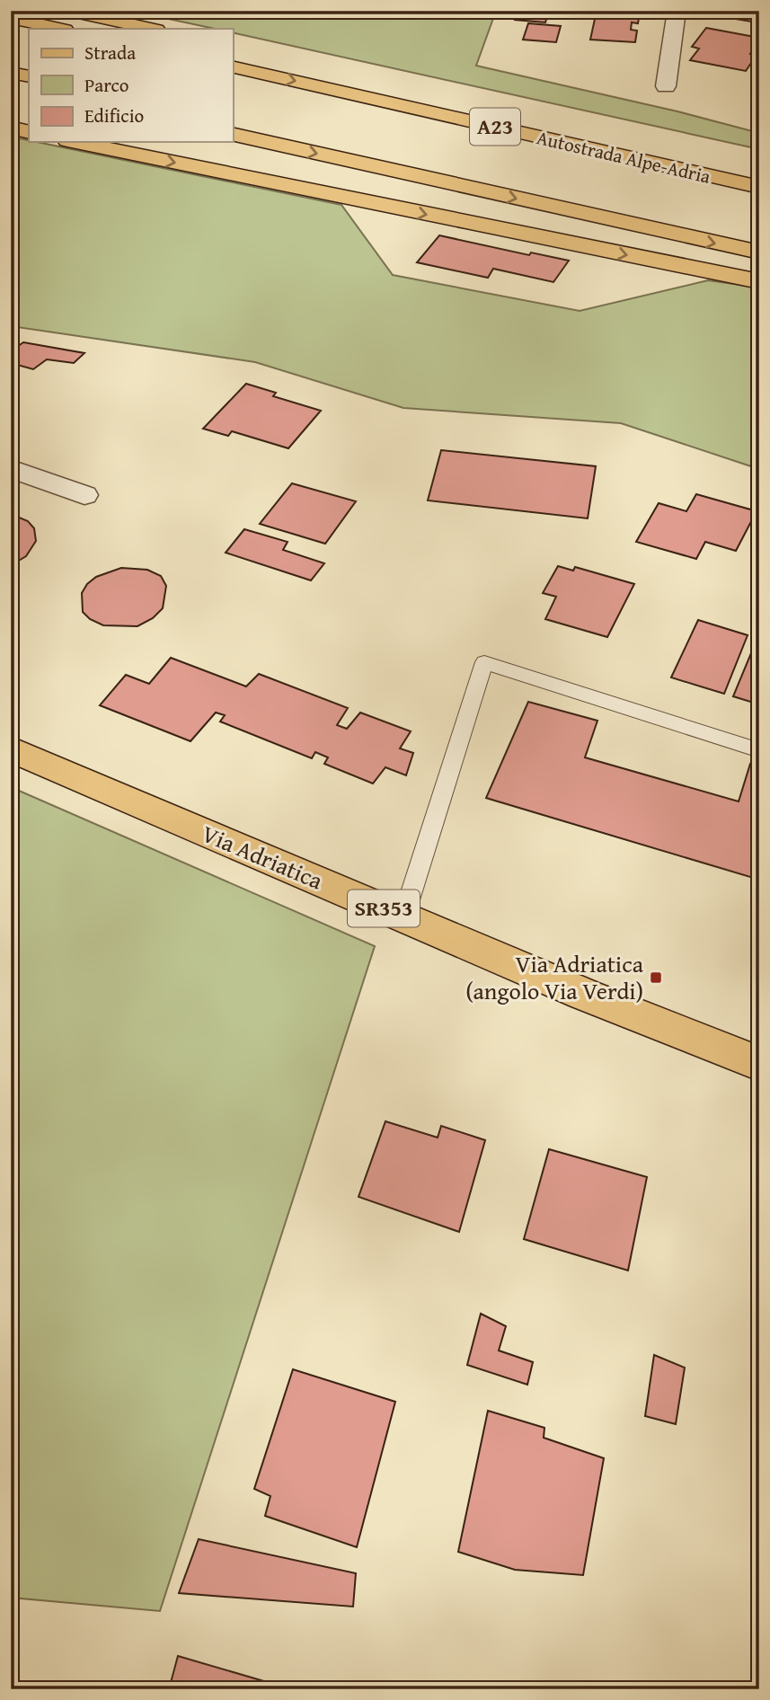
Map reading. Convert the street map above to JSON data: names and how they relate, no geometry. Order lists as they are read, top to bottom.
{
  "streets": {
    "main road": [
      "A23",
      "Autostrada Alpe-Adria",
      "Via Adriatica",
      "SR353"
    ]
  },
  "places": {
    "transit": ["Via Adriatica (angolo Via Verdi)"]
  },
  "legend": ["Strada", "Parco", "Edificio"]
}
